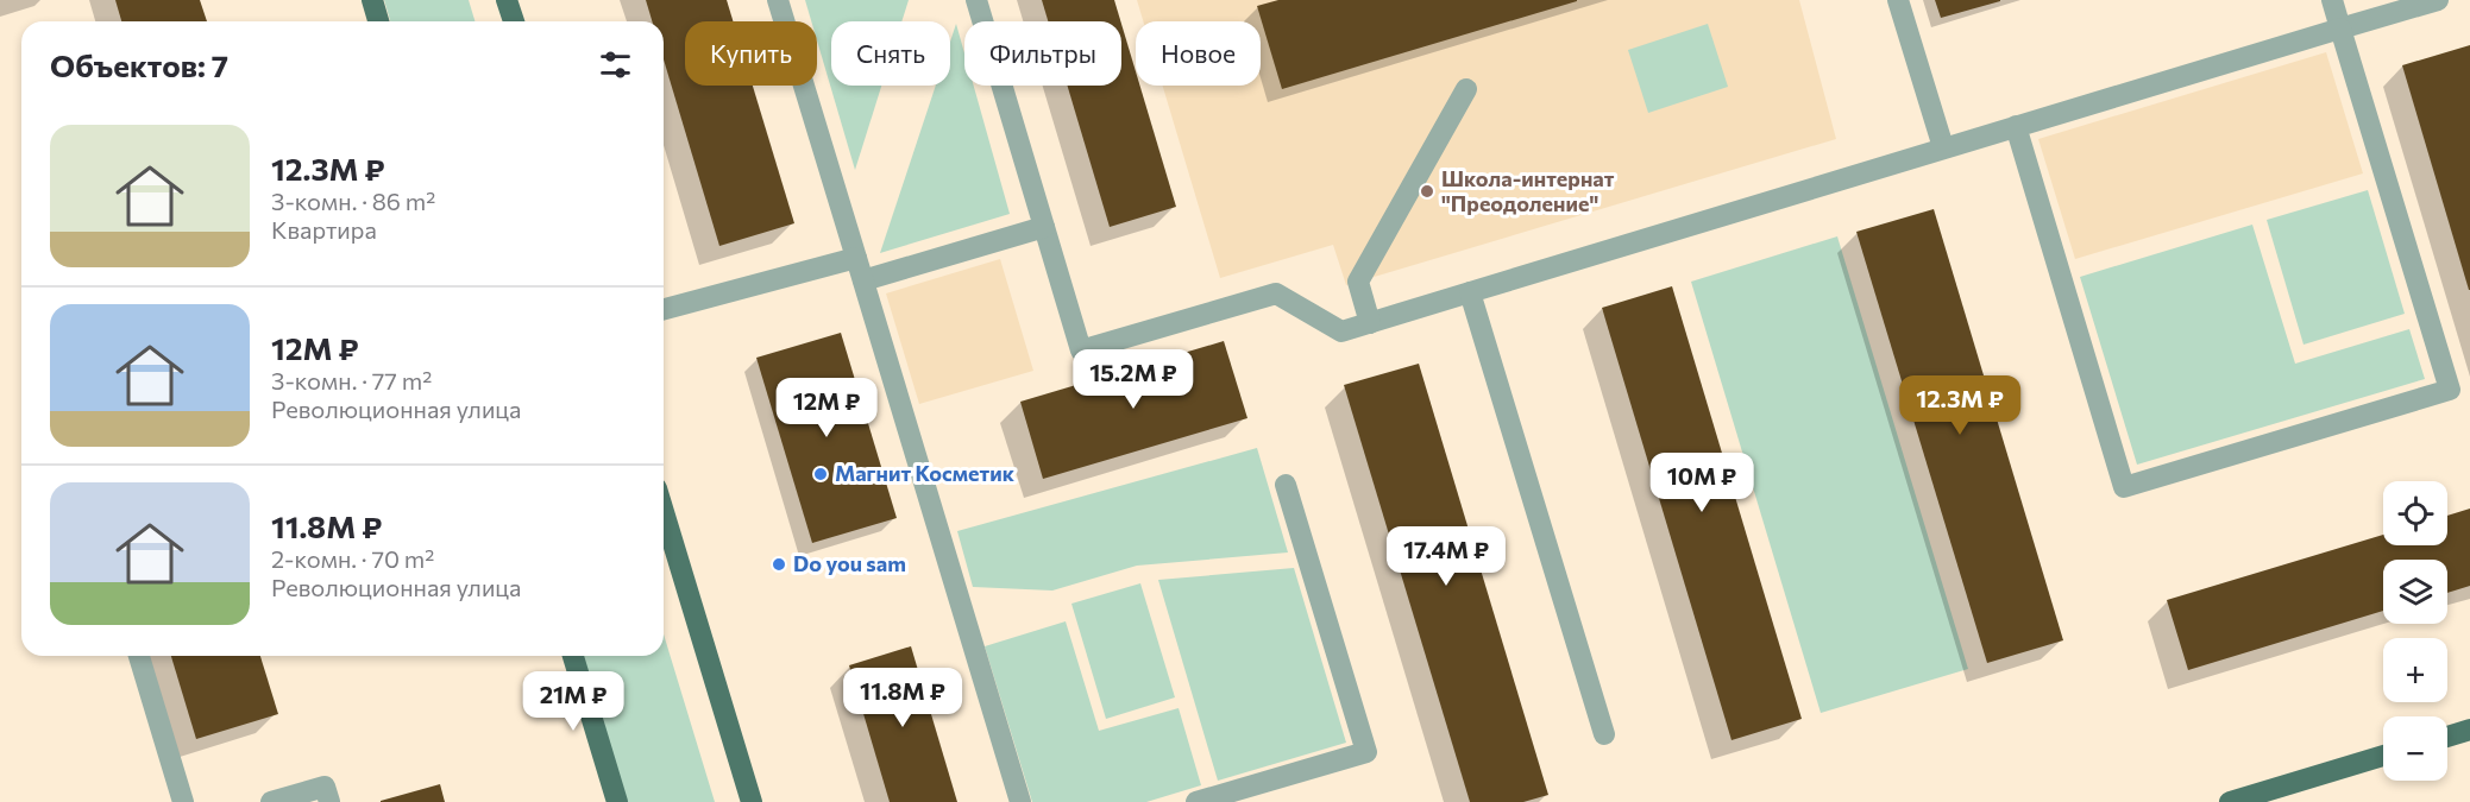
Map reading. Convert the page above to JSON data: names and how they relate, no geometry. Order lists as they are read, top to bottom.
{
  "places": ["Школа-интернат \"Преодоление\"", "Магнит Косметик", "Do you sam"],
  "page": {
    "chip": [
      "Купить",
      "Снять",
      "Фильтры",
      "Новое"
    ],
    "heading": "Объектов: 7",
    "list": [
      {
        "name": "12.3M ₽",
        "note": "3-комн. · 86 m² · Квартира"
      },
      {
        "name": "12M ₽",
        "note": "3-комн. · 77 m² · Революционная улица"
      },
      {
        "name": "11.8M ₽",
        "note": "2-комн. · 70 m² · Революционная улица"
      }
    ],
    "price": [
      "15.2M ₽",
      "12.3M ₽",
      "12M ₽",
      "10M ₽",
      "17.4M ₽",
      "11.8M ₽",
      "21M ₽"
    ],
    "map_buttons": ["+", "−"]
  }
}
